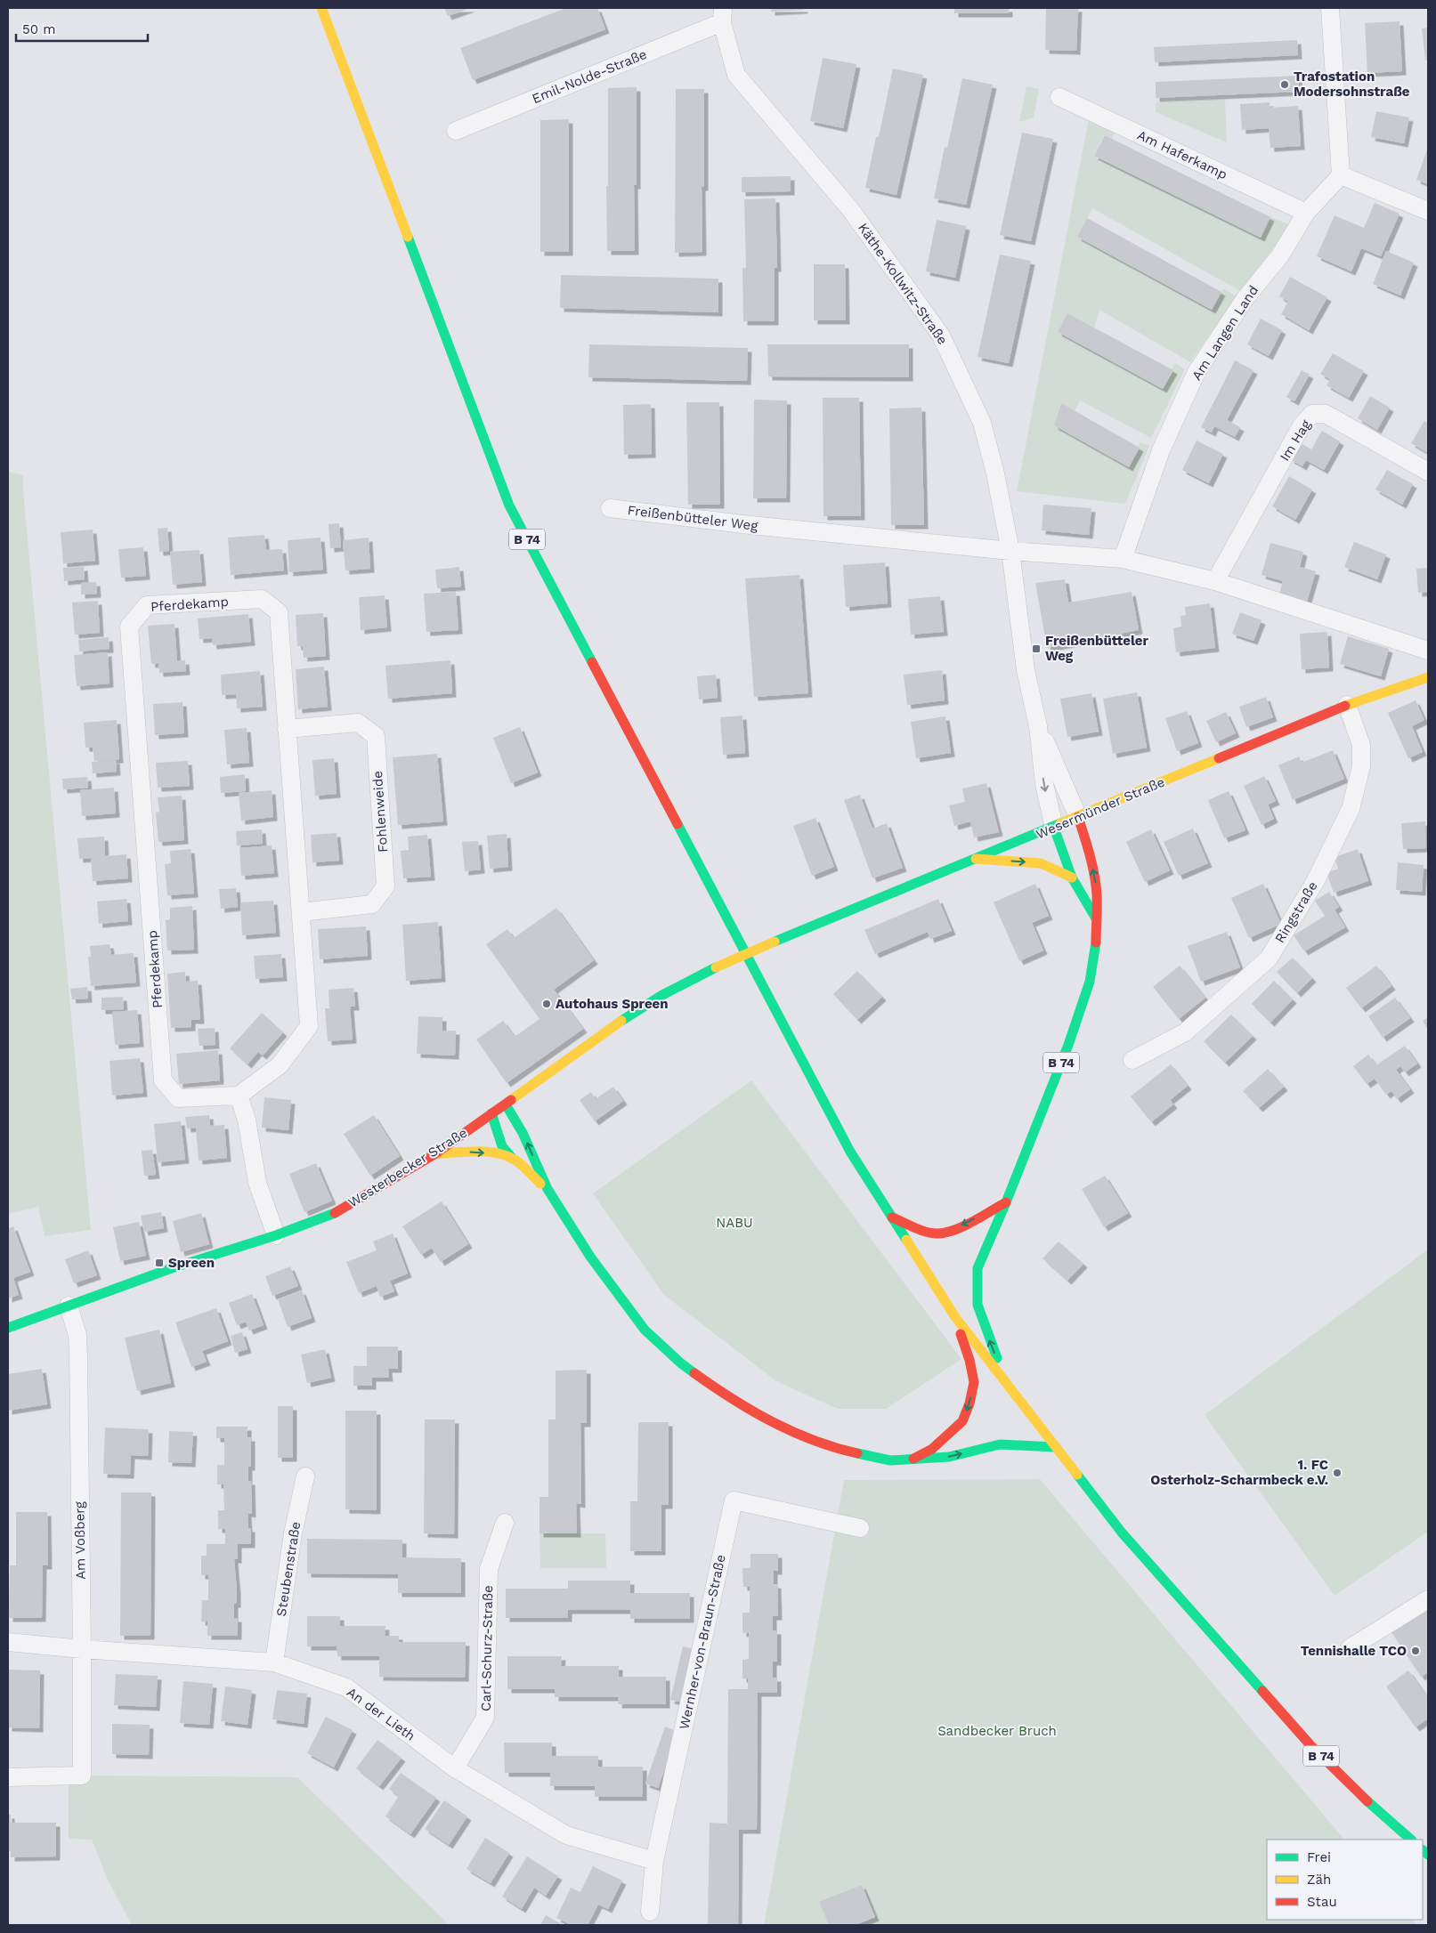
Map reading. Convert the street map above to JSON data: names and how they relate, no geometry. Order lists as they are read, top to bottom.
{
  "streets": {
    "main road": ["B 74", "Wesermünder Straße", "Westerbecker Straße"],
    "street": [
      "Emil-Nolde-Straße",
      "Am Haferkamp",
      "Käthe-Kollwitz-Straße",
      "Am Langen Land",
      "Im Hag",
      "Freißenbütteler Weg",
      "Pferdekamp",
      "Fohlenweide",
      "Ringstraße",
      "Am Voßberg",
      "Steubenstraße",
      "Wernher-von-Braun-Straße",
      "Carl-Schurz-Straße",
      "An der Lieth"
    ]
  },
  "crossings": [
    ["Emil-Nolde-Straße", "Käthe-Kollwitz-Straße"],
    ["Am Haferkamp", "Am Langen Land"],
    ["Käthe-Kollwitz-Straße", "Freißenbütteler Weg"],
    ["Käthe-Kollwitz-Straße", "B 74"],
    ["Käthe-Kollwitz-Straße", "Wesermünder Straße"],
    ["Am Langen Land", "Freißenbütteler Weg"],
    ["Im Hag", "Freißenbütteler Weg"],
    ["B 74", "Wesermünder Straße"],
    ["Pferdekamp", "Fohlenweide"],
    ["Wesermünder Straße", "Ringstraße"],
    ["Wesermünder Straße", "Westerbecker Straße"],
    ["Westerbecker Straße", "Am Voßberg"],
    ["Am Voßberg", "An der Lieth"],
    ["Steubenstraße", "An der Lieth"],
    ["Wernher-von-Braun-Straße", "An der Lieth"],
    ["Carl-Schurz-Straße", "An der Lieth"]
  ],
  "parks": ["NABU", "Sandbecker Bruch"],
  "places": {
    "other": [
      "Trafostation Modersohnstraße",
      "Autohaus Spreen",
      "1. FC Osterholz-Scharmbeck e.V.",
      "Tennishalle TCO"
    ],
    "transit": ["Freißenbütteler Weg", "Spreen"]
  },
  "legend": ["Frei", "Zäh", "Stau"],
  "scale_bar": "50 m"
}
